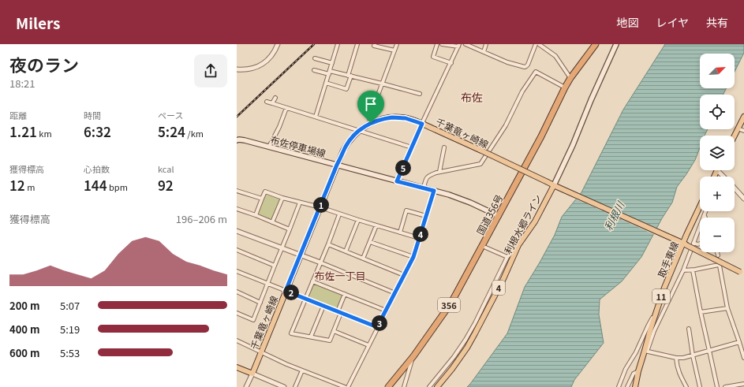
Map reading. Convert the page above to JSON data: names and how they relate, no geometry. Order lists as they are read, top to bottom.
{
  "streets": {
    "highway": ["国道356号", "356"],
    "main road": [
      "千葉竜ヶ崎線",
      "布佐停車場線",
      "利根水郷ライン",
      "取手東線",
      "4",
      "11"
    ]
  },
  "crossings": [
    ["千葉竜ヶ崎線", "布佐停車場線"],
    ["千葉竜ヶ崎線", "利根水郷ライン"],
    ["千葉竜ヶ崎線", "取手東線"],
    ["布佐停車場線", "国道356号"]
  ],
  "districts": ["布佐", "布佐一丁目"],
  "water": ["利根川"],
  "north": "top right",
  "page": {
    "header": "Milers",
    "nav": ["地図", "レイヤ", "共有"],
    "heading": ["夜のラン", "18:21"],
    "map_buttons": ["+", "−"],
    "stats": [
      ["距離", "1.21 km"],
      ["時間", "6:32"],
      ["ペース", "5:24 /km"],
      ["獲得標高", "12 m"],
      ["心拍数", "144 bpm"],
      ["kcal", "92"]
    ],
    "pins": [
      "5",
      "1",
      "4",
      "2",
      "3"
    ],
    "chart": ["獲得標高", "196–206 m"],
    "list": [
      {
        "name": "200 m",
        "note": "5:07"
      },
      {
        "name": "400 m",
        "note": "5:19"
      },
      {
        "name": "600 m",
        "note": "5:53"
      }
    ]
  }
}
